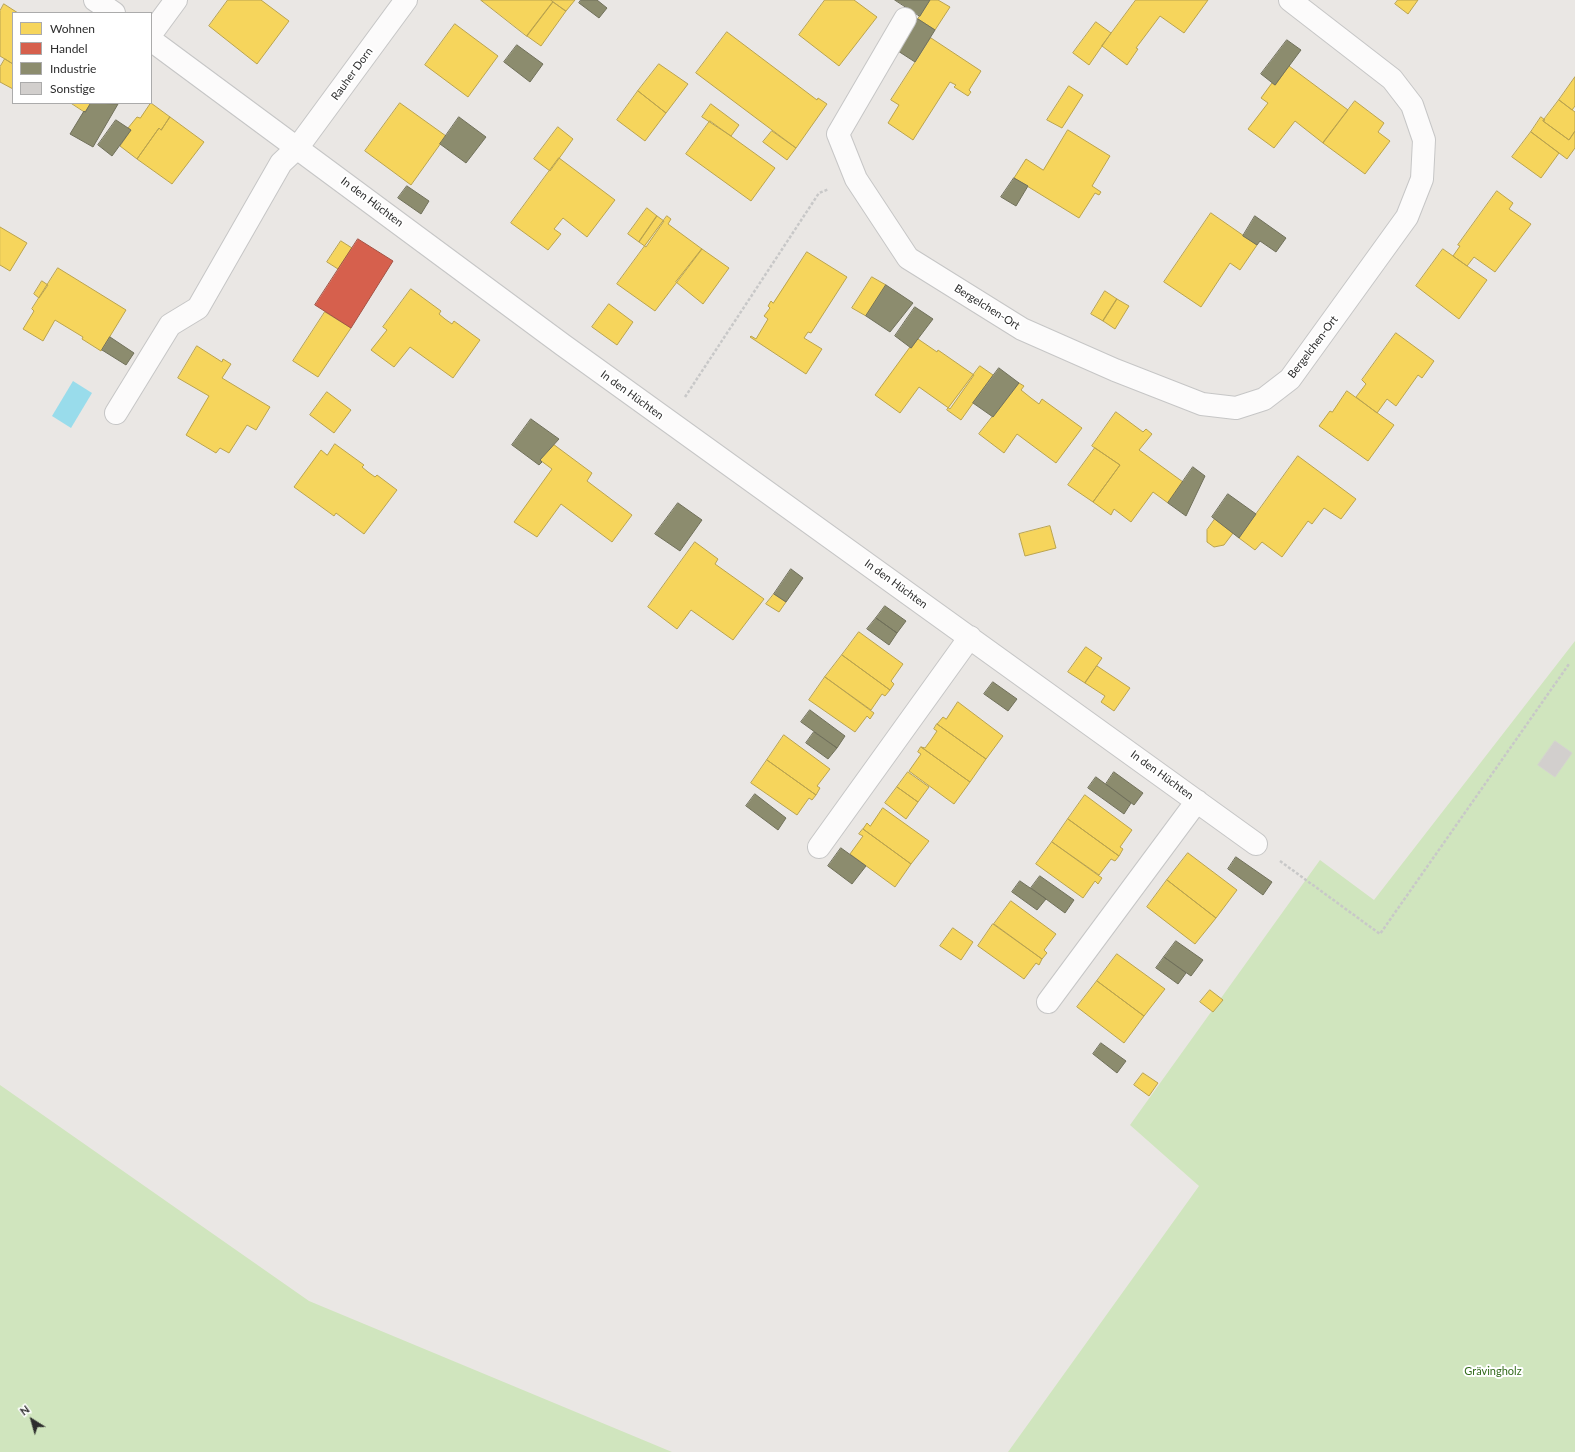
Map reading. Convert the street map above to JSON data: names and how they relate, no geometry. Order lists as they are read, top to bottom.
{
  "streets": {
    "street": ["Rauher Dorn", "In den Hüchten", "Bergelchen-Ort"]
  },
  "crossings": [
    ["Rauher Dorn", "In den Hüchten"]
  ],
  "parks": ["Grävingholz"],
  "legend": [
    "Wohnen",
    "Handel",
    "Industrie",
    "Sonstige"
  ],
  "north": "top left"
}
